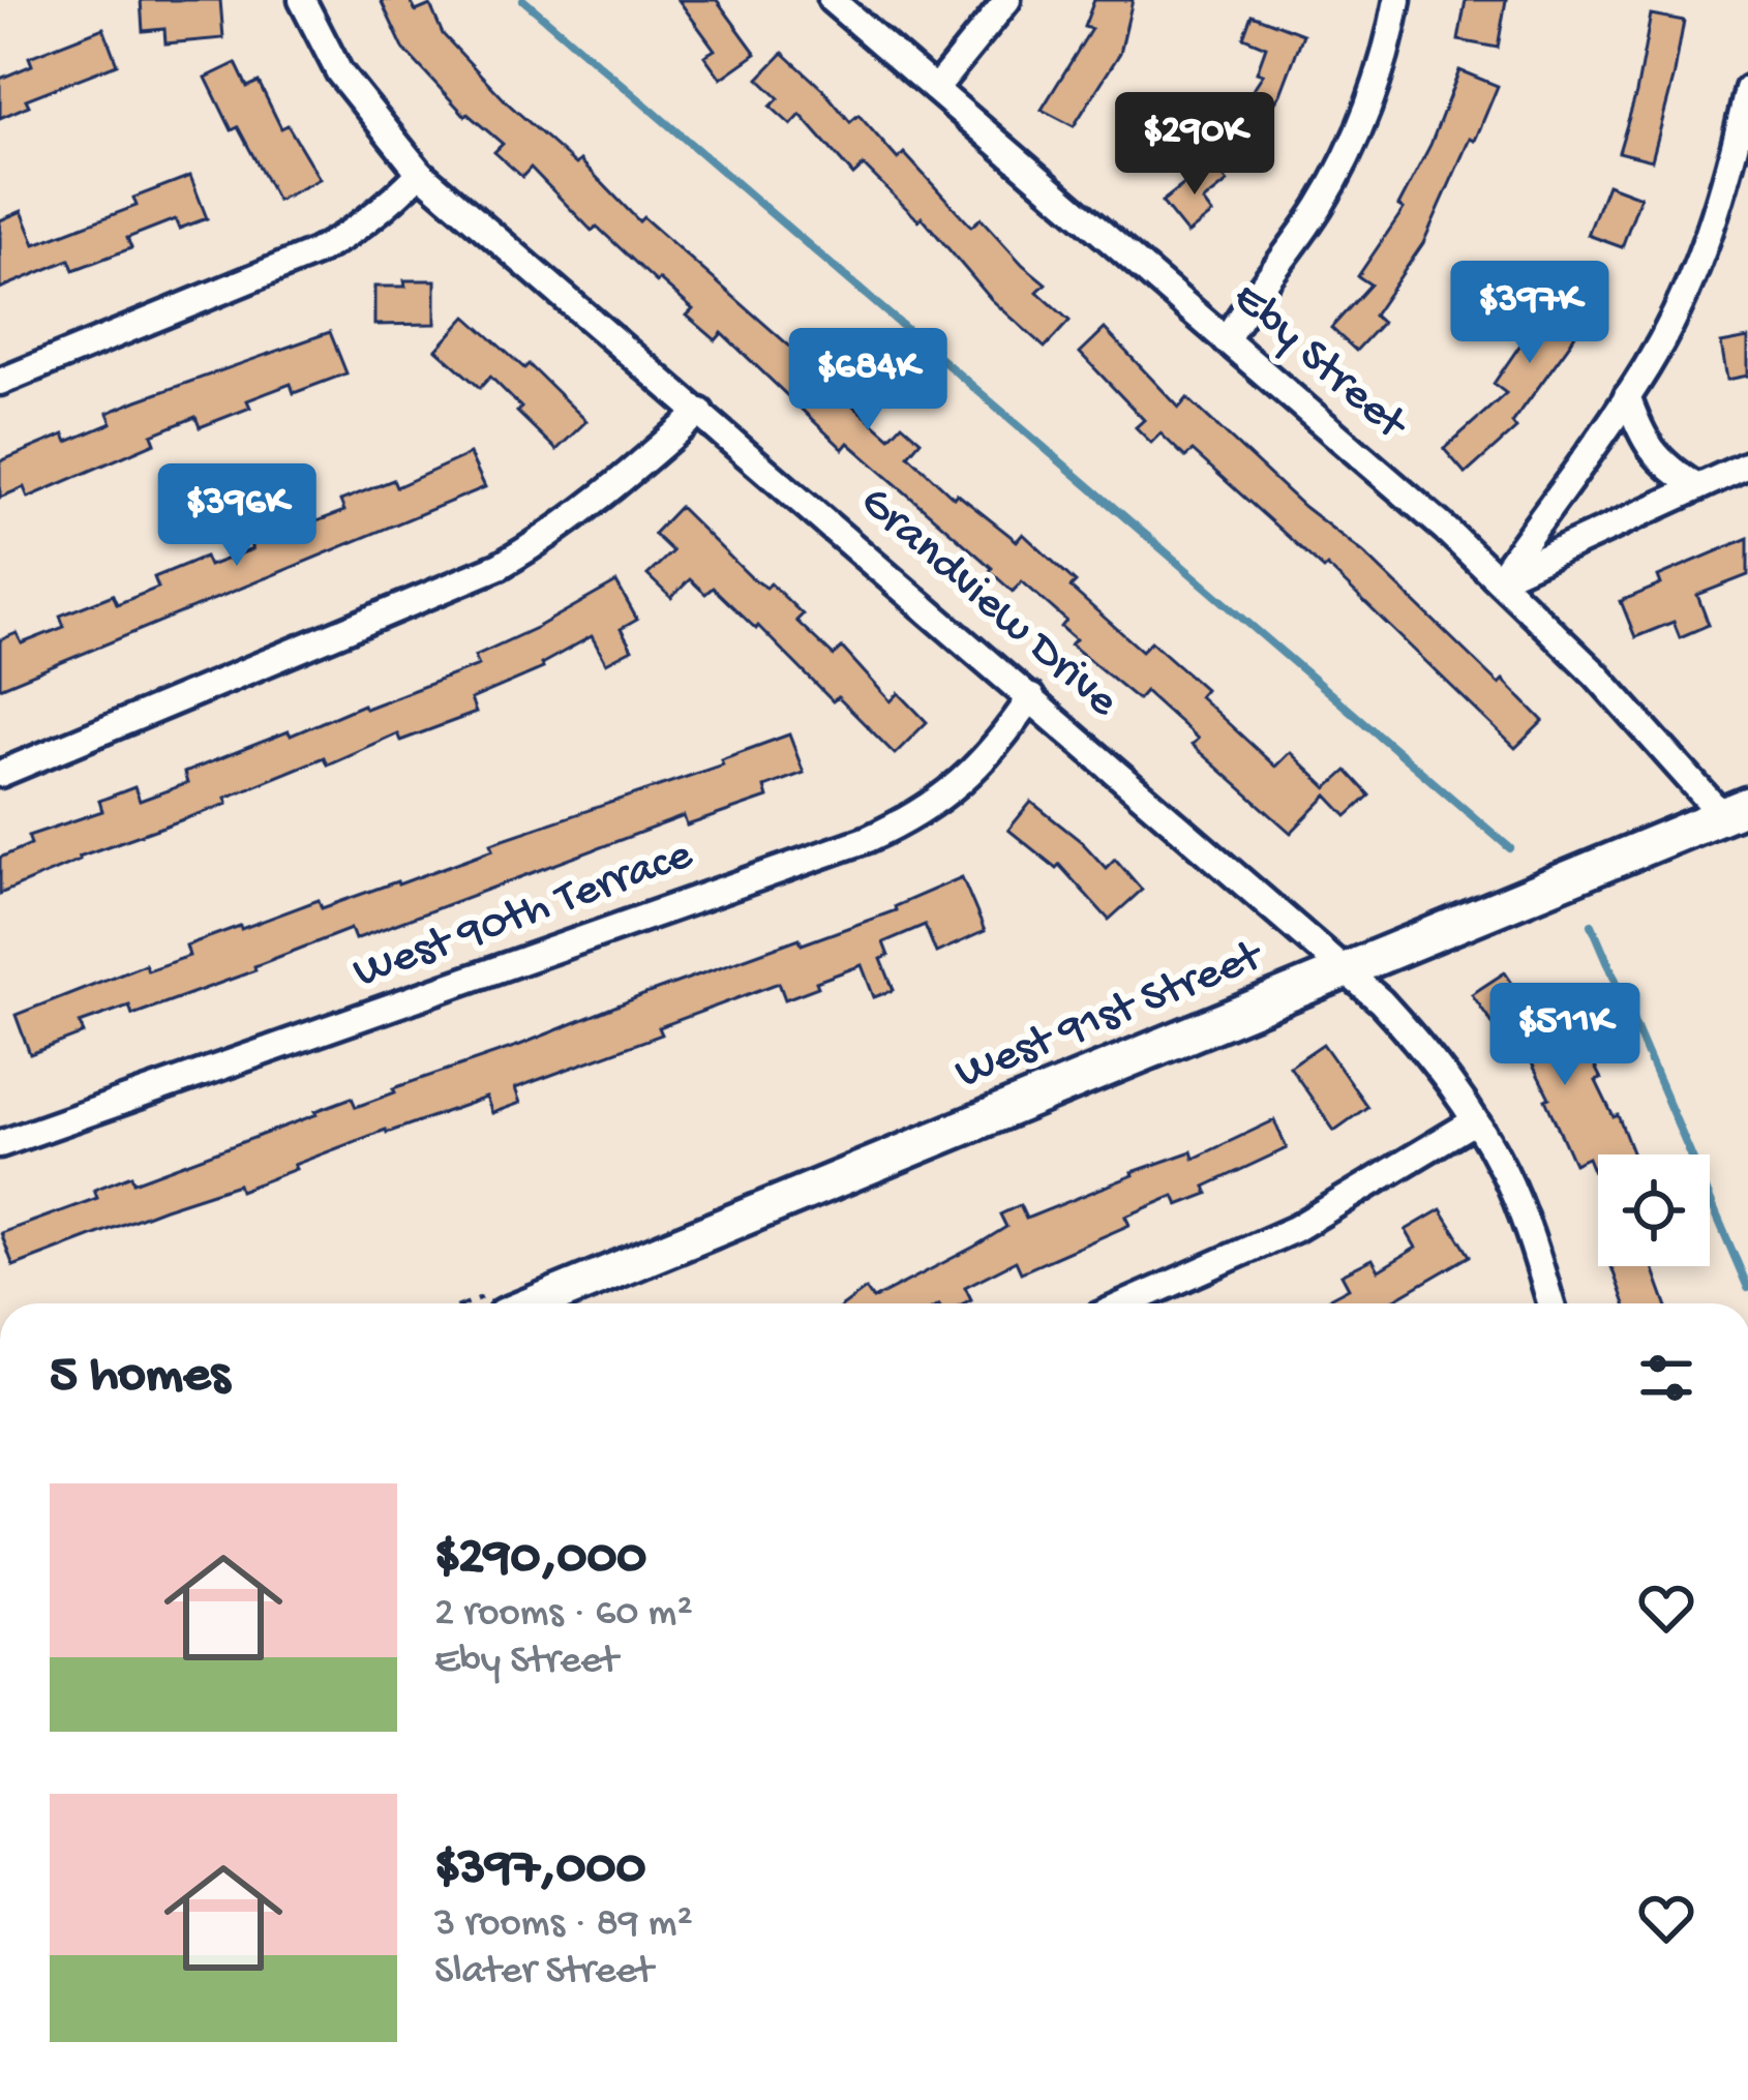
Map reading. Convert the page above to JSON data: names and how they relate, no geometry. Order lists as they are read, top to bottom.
{
  "streets": {
    "street": [
      "Eby Street",
      "Grandview Drive",
      "West 90th Terrace",
      "West 91st Street"
    ]
  },
  "crossings": [
    ["Eby Street", "West 91st Street"],
    ["Grandview Drive", "West 90th Terrace"],
    ["Grandview Drive", "West 91st Street"]
  ],
  "page": {
    "price": [
      "$290K",
      "$397K",
      "$684K",
      "$396K",
      "$511K"
    ],
    "heading": "5 homes",
    "list": [
      {
        "name": "$290,000",
        "note": "2 rooms · 60 m² · Eby Street"
      },
      {
        "name": "$397,000",
        "note": "3 rooms · 89 m² · Slater Street"
      }
    ]
  }
}
